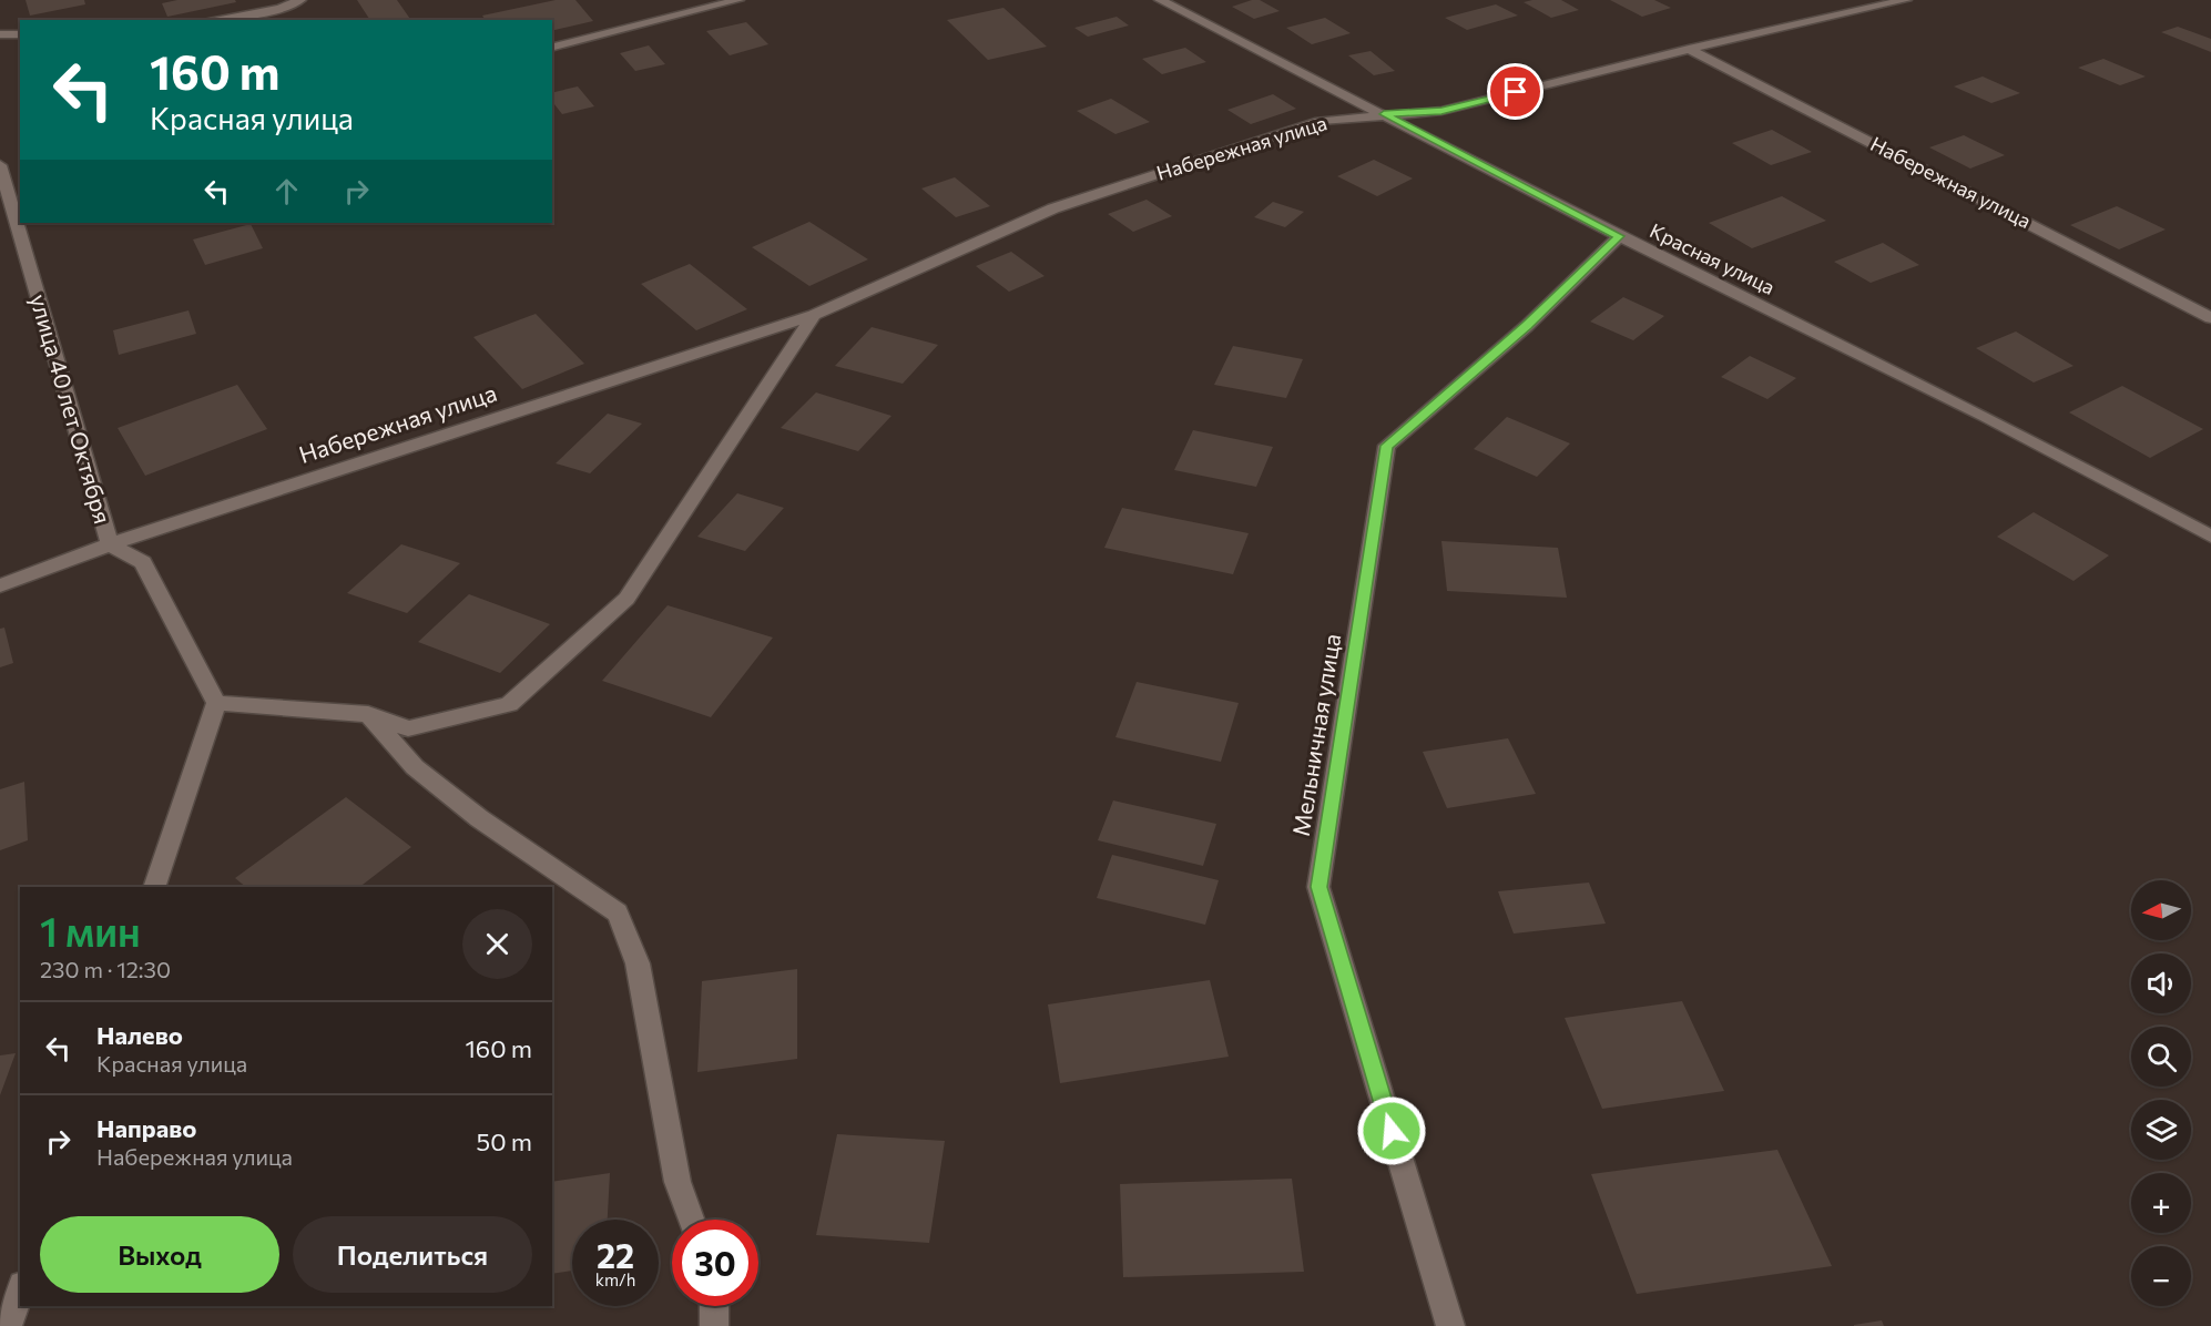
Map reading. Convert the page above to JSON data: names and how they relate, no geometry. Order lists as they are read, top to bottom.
{
  "streets": {
    "street": [
      "Набережная улица",
      "Красная улица",
      "улица 40 лет Октября",
      "Мельничная улица"
    ]
  },
  "crossings": [
    ["Набережная улица", "Красная улица"],
    ["Набережная улица", "улица 40 лет Октября"],
    ["Красная улица", "Мельничная улица"]
  ],
  "north": "left",
  "page": {
    "turn": ["160 m", "Красная улица"],
    "map_buttons": ["+", "−"],
    "heading": ["1 мин", "230 m · 12:30"],
    "list": [
      {
        "name": "Налево",
        "note": "Красная улица",
        "value": "160 m"
      },
      {
        "name": "Направо",
        "note": "Набережная улица",
        "value": "50 m"
      }
    ],
    "buttons": ["Выход", "Поделиться"],
    "speed": "22 km/h",
    "limit": "30"
  }
}
